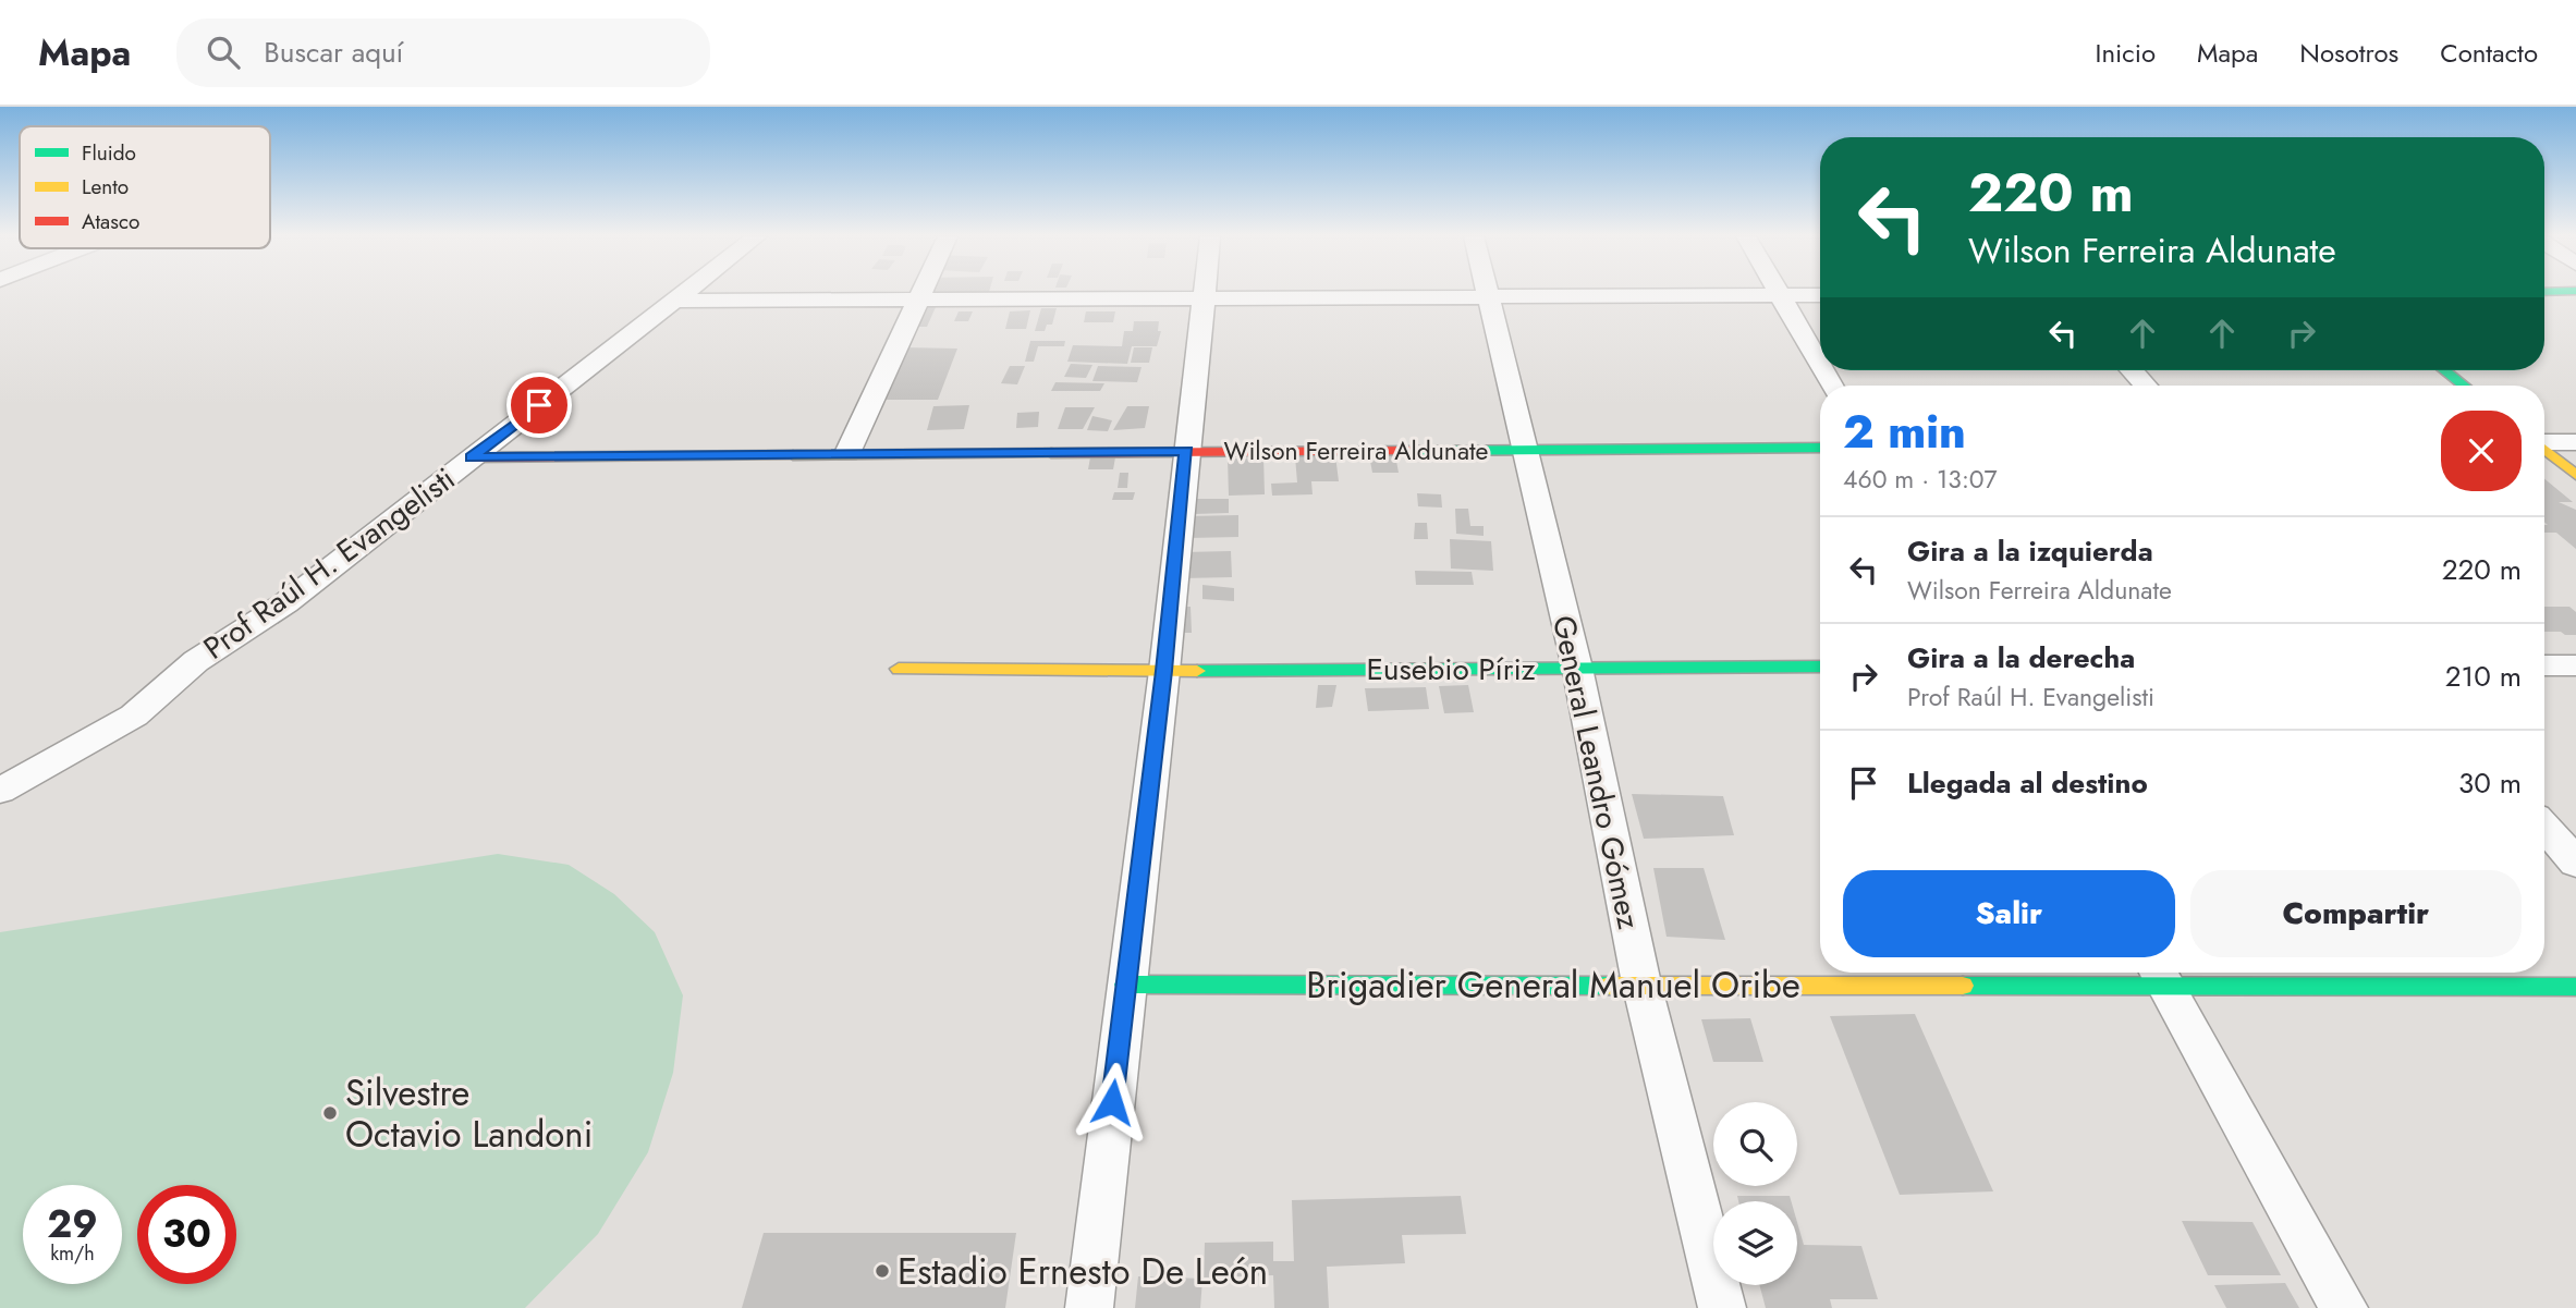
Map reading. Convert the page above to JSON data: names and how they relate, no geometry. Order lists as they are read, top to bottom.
{
  "streets": {
    "street": [
      "Wilson Ferreira Aldunate",
      "Prof Raúl H. Evangelisti",
      "Eusebio Píriz",
      "General Leandro Gómez",
      "Brigadier General Manuel Oribe"
    ]
  },
  "crossings": [
    ["Wilson Ferreira Aldunate", "Prof Raúl H. Evangelisti"],
    ["Wilson Ferreira Aldunate", "General Leandro Gómez"],
    ["Eusebio Píriz", "General Leandro Gómez"],
    ["General Leandro Gómez", "Brigadier General Manuel Oribe"]
  ],
  "places": ["Silvestre Octavio Landoni", "Estadio Ernesto De León"],
  "legend": ["Fluido", "Lento", "Atasco"],
  "page": {
    "header": "Mapa",
    "search": "Buscar aquí",
    "nav": [
      "Inicio",
      "Mapa",
      "Nosotros",
      "Contacto"
    ],
    "turn": ["220 m", "Wilson Ferreira Aldunate"],
    "heading": ["2 min", "460 m · 13:07"],
    "list": [
      {
        "name": "Gira a la izquierda",
        "note": "Wilson Ferreira Aldunate",
        "value": "220 m"
      },
      {
        "name": "Gira a la derecha",
        "note": "Prof Raúl H. Evangelisti",
        "value": "210 m"
      },
      {
        "name": "Llegada al destino",
        "value": "30 m"
      }
    ],
    "buttons": ["Salir", "Compartir"],
    "speed": "29 km/h",
    "limit": "30"
  }
}
